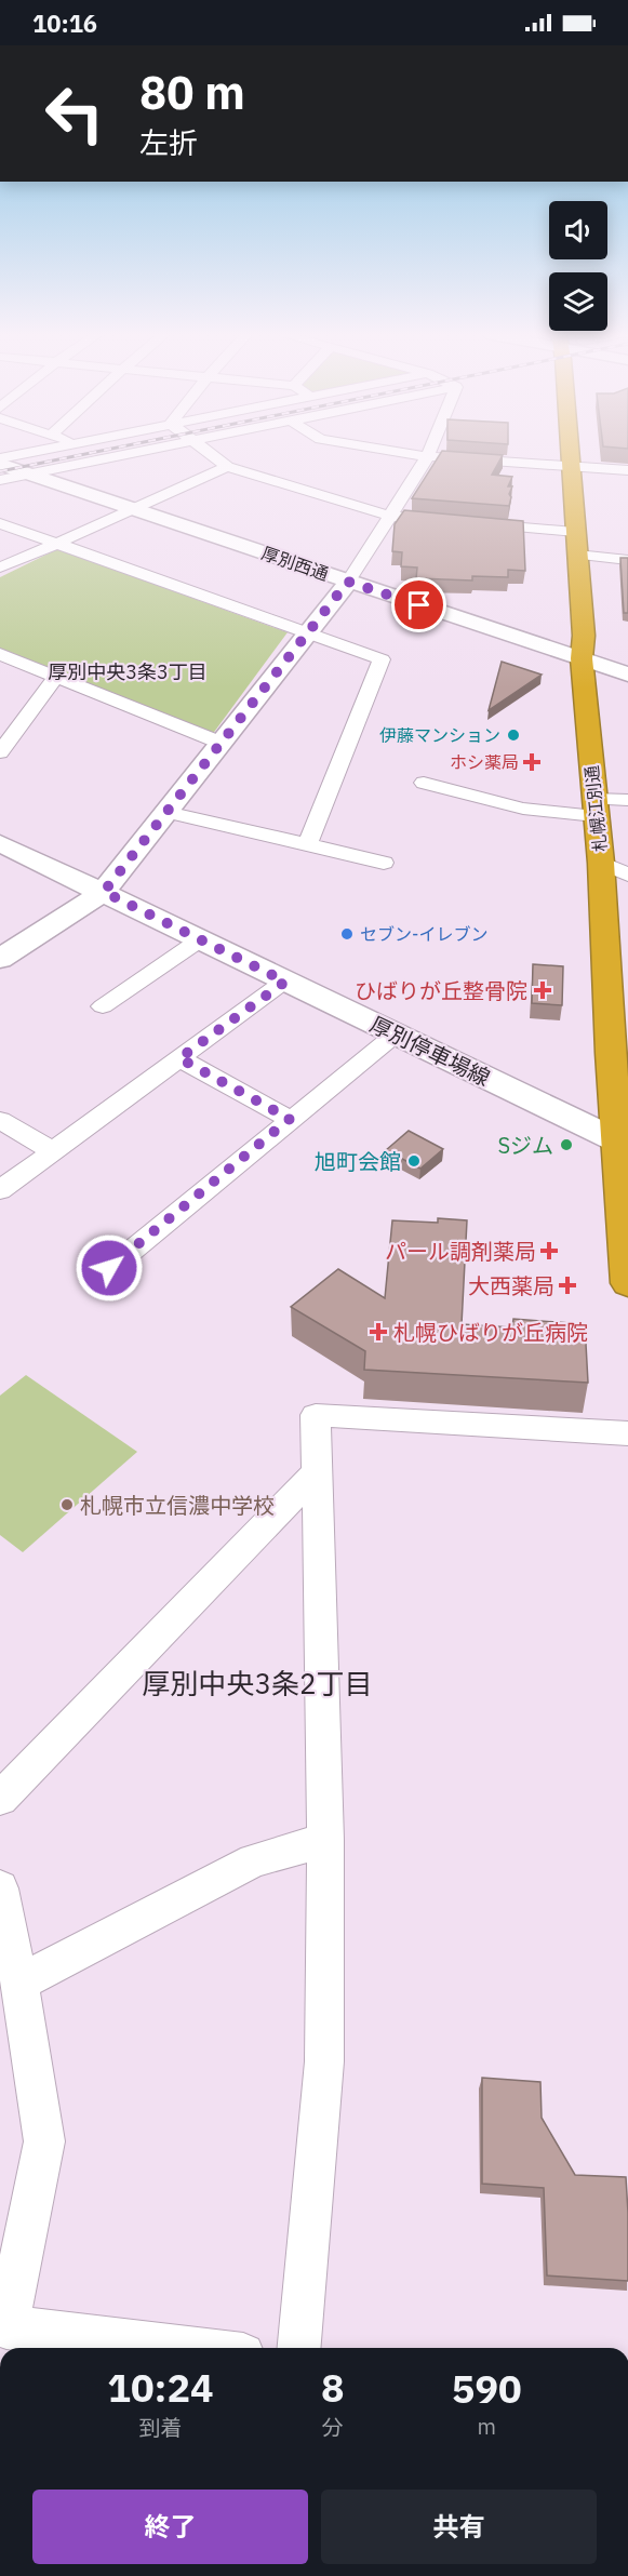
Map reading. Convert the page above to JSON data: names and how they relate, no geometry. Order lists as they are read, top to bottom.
{
  "streets": {
    "highway": ["札幌江別通"],
    "street": ["厚別西通", "厚別停車場線"]
  },
  "crossings": [
    ["厚別西通", "札幌江別通"],
    ["札幌江別通", "厚別停車場線"]
  ],
  "districts": ["厚別中央3条3丁目", "厚別中央3条2丁目"],
  "places": {
    "other": [
      "伊藤マンション",
      "セブン-イレブン",
      "Sジム",
      "旭町会館",
      "札幌市立信濃中学校"
    ],
    "health": [
      "ホシ薬局",
      "ひばりが丘整骨院",
      "パール調剤薬局",
      "大西薬局",
      "札幌ひばりが丘病院"
    ]
  },
  "page": {
    "status": "10:16",
    "turn": ["80 m", "左折"],
    "eta": [
      "10:24",
      "到着",
      "8",
      "分",
      "590",
      "m"
    ],
    "buttons": ["終了", "共有"]
  }
}
